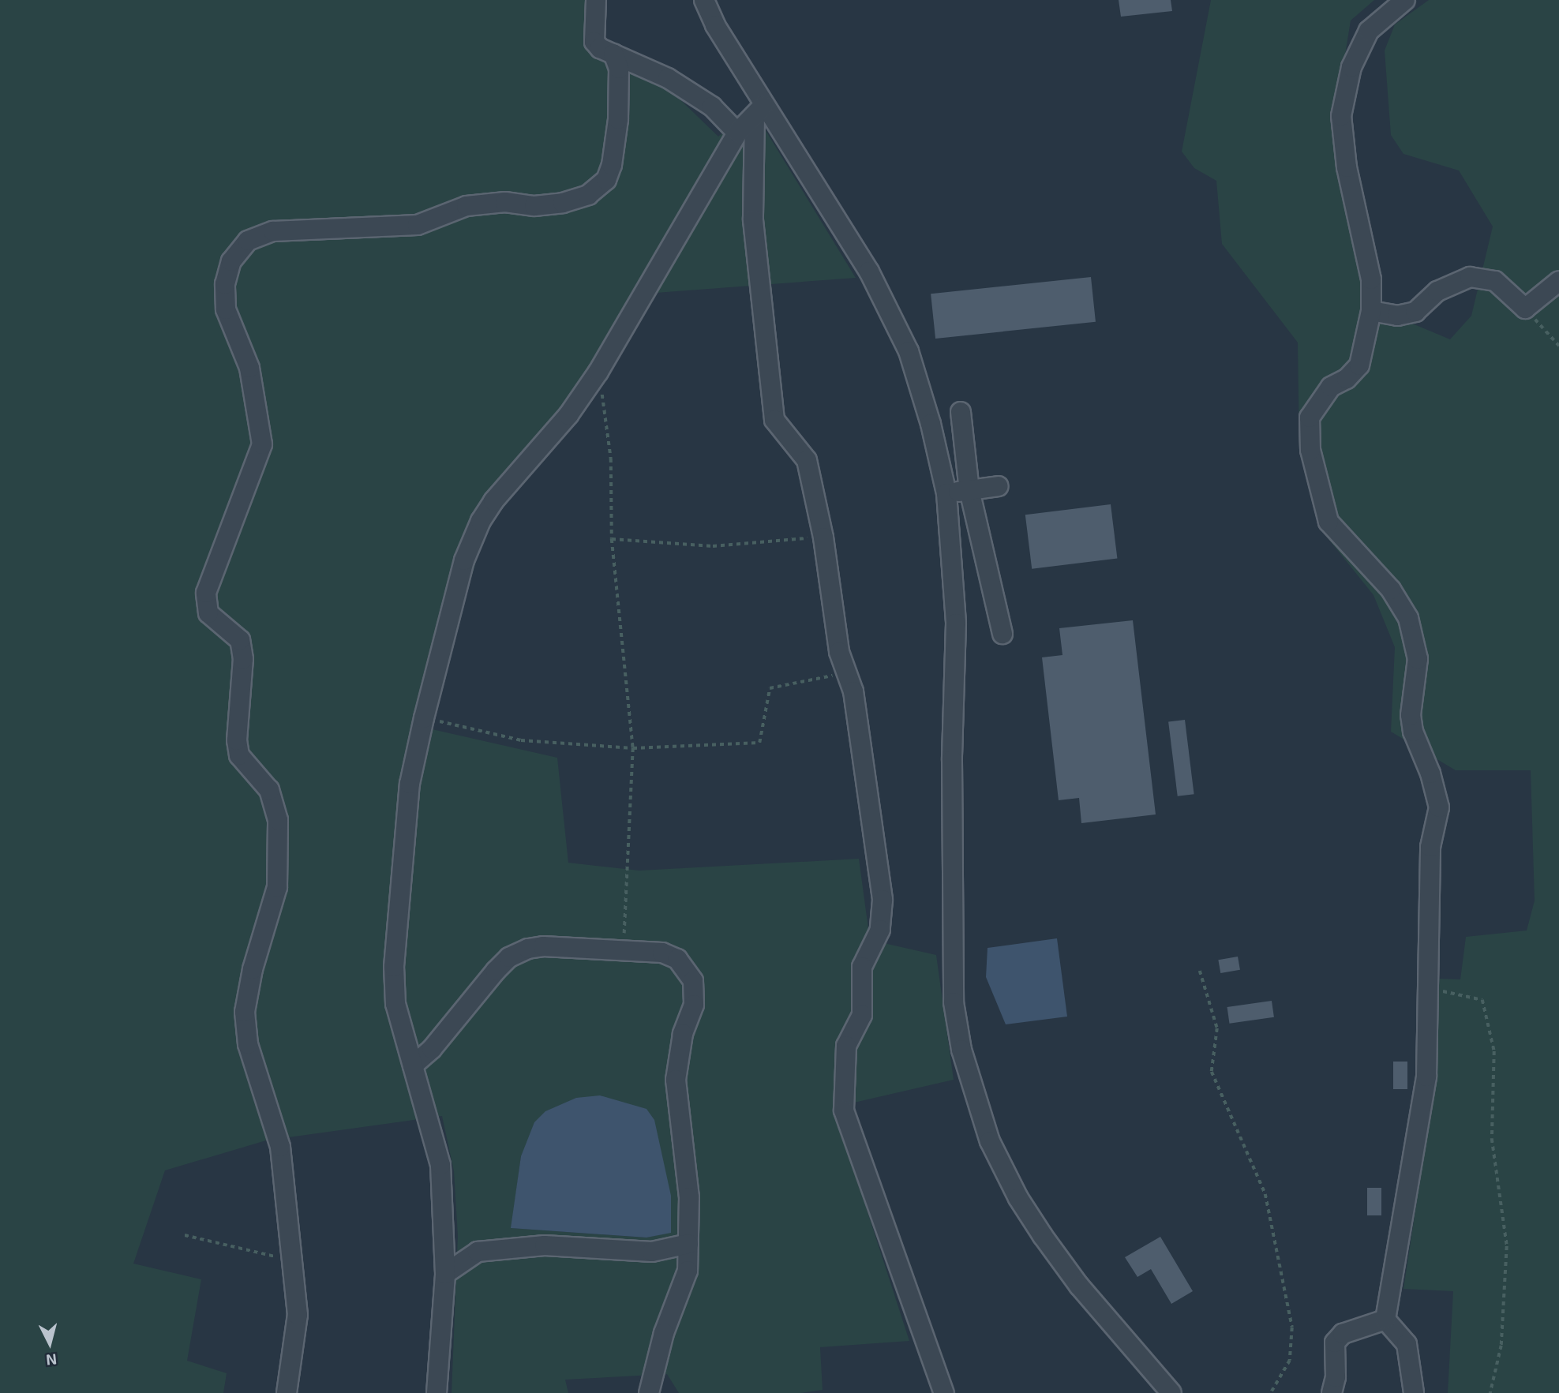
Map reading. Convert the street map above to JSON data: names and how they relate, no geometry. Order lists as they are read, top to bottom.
{
  "north": "bottom"
}
